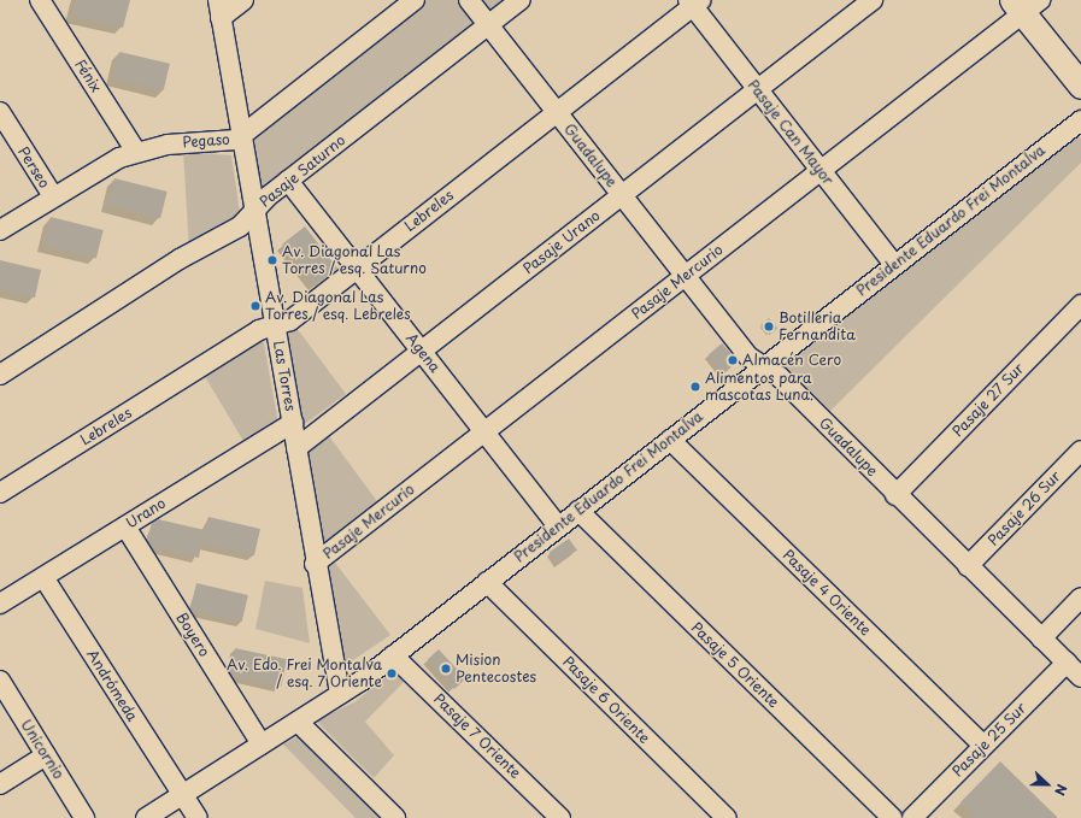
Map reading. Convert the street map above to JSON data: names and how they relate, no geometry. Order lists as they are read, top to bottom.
{
  "streets": {
    "street": [
      "Fénix",
      "Pasaje Can Mayor",
      "Pegaso",
      "Guadalupe",
      "Perseo",
      "Pasaje Saturno",
      "Lebreles",
      "Presidente Eduardo Frei Montalva",
      "Pasaje Urano",
      "Pasaje Mercurio",
      "Agena",
      "Las Torres",
      "Pasaje 27 Sur",
      "Pasaje 26 Sur",
      "Urano",
      "Pasaje 4 Oriente",
      "Boyero",
      "Pasaje 5 Oriente",
      "Andrómeda",
      "Pasaje 6 Oriente",
      "Pasaje 7 Oriente",
      "Pasaje 25 Sur",
      "Unicornio"
    ]
  },
  "crossings": [
    ["Fénix", "Pegaso"],
    ["Pasaje Can Mayor", "Lebreles"],
    ["Pasaje Can Mayor", "Presidente Eduardo Frei Montalva"],
    ["Pasaje Can Mayor", "Pasaje Urano"],
    ["Pasaje Can Mayor", "Pasaje Mercurio"],
    ["Pegaso", "Perseo"],
    ["Pegaso", "Las Torres"],
    ["Guadalupe", "Pasaje Saturno"],
    ["Guadalupe", "Lebreles"],
    ["Guadalupe", "Presidente Eduardo Frei Montalva"],
    ["Guadalupe", "Pasaje Urano"],
    ["Guadalupe", "Pasaje Mercurio"],
    ["Guadalupe", "Pasaje 27 Sur"],
    ["Guadalupe", "Pasaje 26 Sur"],
    ["Guadalupe", "Pasaje 25 Sur"],
    ["Pasaje Saturno", "Agena"],
    ["Pasaje Saturno", "Las Torres"],
    ["Lebreles", "Agena"],
    ["Lebreles", "Las Torres"],
    ["Presidente Eduardo Frei Montalva", "Agena"],
    ["Presidente Eduardo Frei Montalva", "Las Torres"],
    ["Presidente Eduardo Frei Montalva", "Pasaje 4 Oriente"],
    ["Presidente Eduardo Frei Montalva", "Boyero"],
    ["Presidente Eduardo Frei Montalva", "Pasaje 5 Oriente"],
    ["Presidente Eduardo Frei Montalva", "Andrómeda"],
    ["Presidente Eduardo Frei Montalva", "Pasaje 6 Oriente"],
    ["Presidente Eduardo Frei Montalva", "Pasaje 7 Oriente"],
    ["Pasaje Urano", "Agena"],
    ["Pasaje Urano", "Las Torres"],
    ["Pasaje Mercurio", "Agena"],
    ["Pasaje Mercurio", "Las Torres"],
    ["Las Torres", "Urano"],
    ["Urano", "Boyero"],
    ["Urano", "Andrómeda"],
    ["Pasaje 4 Oriente", "Pasaje 25 Sur"]
  ],
  "places": [
    "Av. Diagonal Las Torres / esq. Saturno",
    "Av. Diagonal Las Torres / esq. Lebreles",
    "Botilleria Fernandita",
    "Almacén Cero",
    "Alimentos para mascotas Luna.",
    "Mision Pentecostes",
    "Av. Edo. Frei Montalva / esq. 7 Oriente"
  ],
  "north": "right"
}
